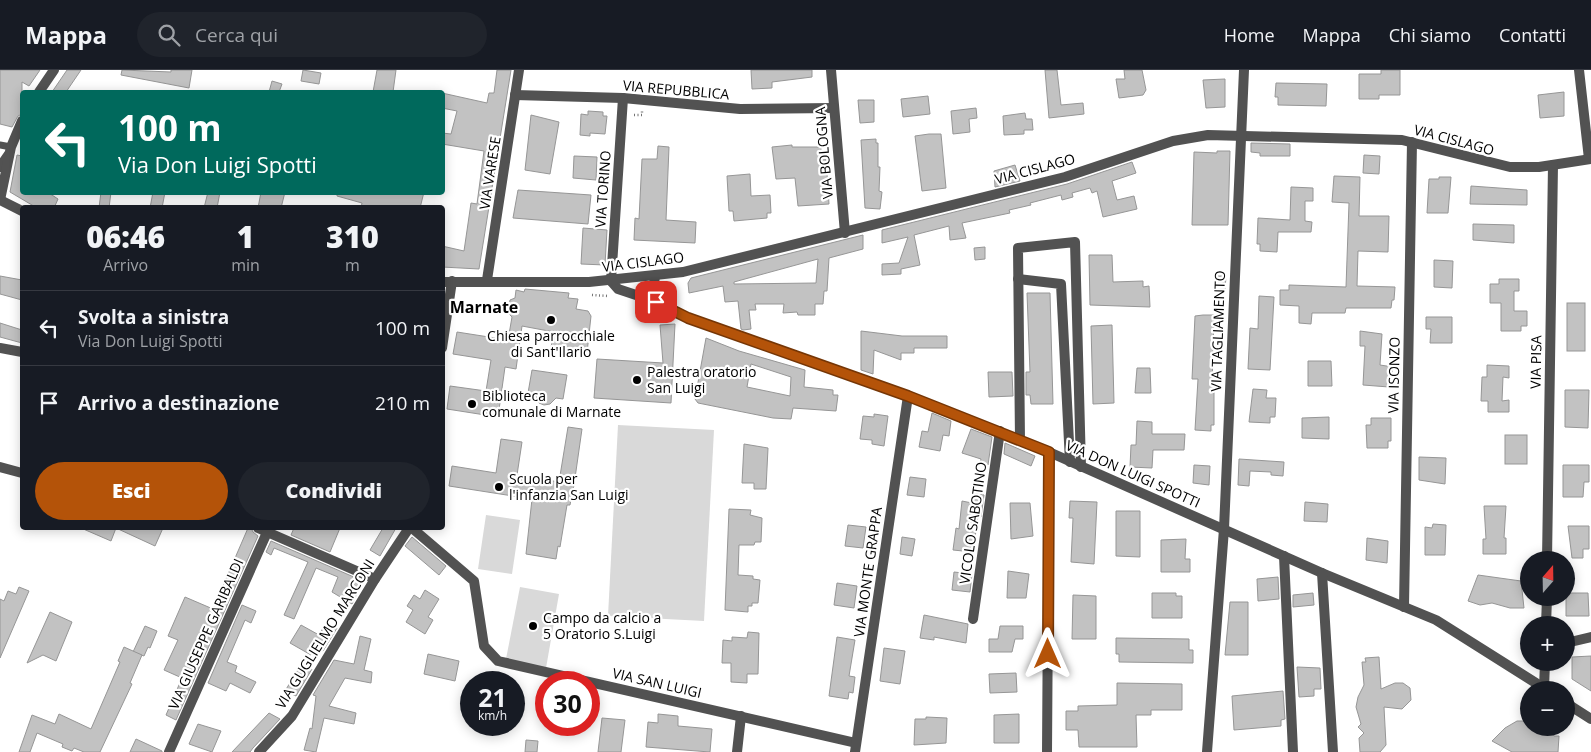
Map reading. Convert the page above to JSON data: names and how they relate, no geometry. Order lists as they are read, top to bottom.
{
  "streets": {
    "street": [
      "VIA REPUBBLICA",
      "VIA CISLAGO",
      "VIA BOLOGNA",
      "VIA VARESE",
      "VIA TORINO",
      "VIA TAGLIAMENTO",
      "VIA PISA",
      "VIA ISONZO",
      "VIA DON LUIGI SPOTTI",
      "VICOLO SABOTINO",
      "VIA MONTE GRAPPA",
      "VIA GIUSEPPE GARIBALDI",
      "VIA GUGLIELMO MARCONI",
      "VIA SAN LUIGI"
    ]
  },
  "crossings": [
    ["VIA REPUBBLICA", "VIA BOLOGNA"],
    ["VIA REPUBBLICA", "VIA VARESE"],
    ["VIA REPUBBLICA", "VIA TORINO"],
    ["VIA CISLAGO", "VIA BOLOGNA"],
    ["VIA CISLAGO", "VIA VARESE"],
    ["VIA CISLAGO", "VIA TORINO"],
    ["VIA CISLAGO", "VIA TAGLIAMENTO"],
    ["VIA CISLAGO", "VIA PISA"],
    ["VIA CISLAGO", "VIA ISONZO"],
    ["VIA CISLAGO", "VIA DON LUIGI SPOTTI"],
    ["VIA TORINO", "VIA DON LUIGI SPOTTI"],
    ["VIA TAGLIAMENTO", "VIA DON LUIGI SPOTTI"],
    ["VIA ISONZO", "VIA DON LUIGI SPOTTI"],
    ["VIA DON LUIGI SPOTTI", "VICOLO SABOTINO"],
    ["VIA DON LUIGI SPOTTI", "VIA MONTE GRAPPA"],
    ["VIA MONTE GRAPPA", "VIA SAN LUIGI"]
  ],
  "districts": ["Marnate"],
  "places": [
    "Chiesa parrocchiale di Sant'Ilario",
    "Palestra oratorio San Luigi",
    "Biblioteca comunale di Marnate",
    "Scuola per l'infanzia San Luigi",
    "Campo da calcio a 5 Oratorio S.Luigi"
  ],
  "north": "top",
  "page": {
    "header": "Mappa",
    "search": "Cerca qui",
    "nav": [
      "Home",
      "Mappa",
      "Chi siamo",
      "Contatti"
    ],
    "turn": ["100 m", "Via Don Luigi Spotti"],
    "eta": [
      "06:46",
      "Arrivo",
      "1",
      "min",
      "310",
      "m"
    ],
    "list": [
      {
        "name": "Svolta a sinistra",
        "note": "Via Don Luigi Spotti",
        "value": "100 m"
      },
      {
        "name": "Arrivo a destinazione",
        "value": "210 m"
      }
    ],
    "buttons": ["Esci", "Condividi"],
    "map_buttons": ["+", "−"],
    "speed": "21 km/h",
    "limit": "30"
  }
}
